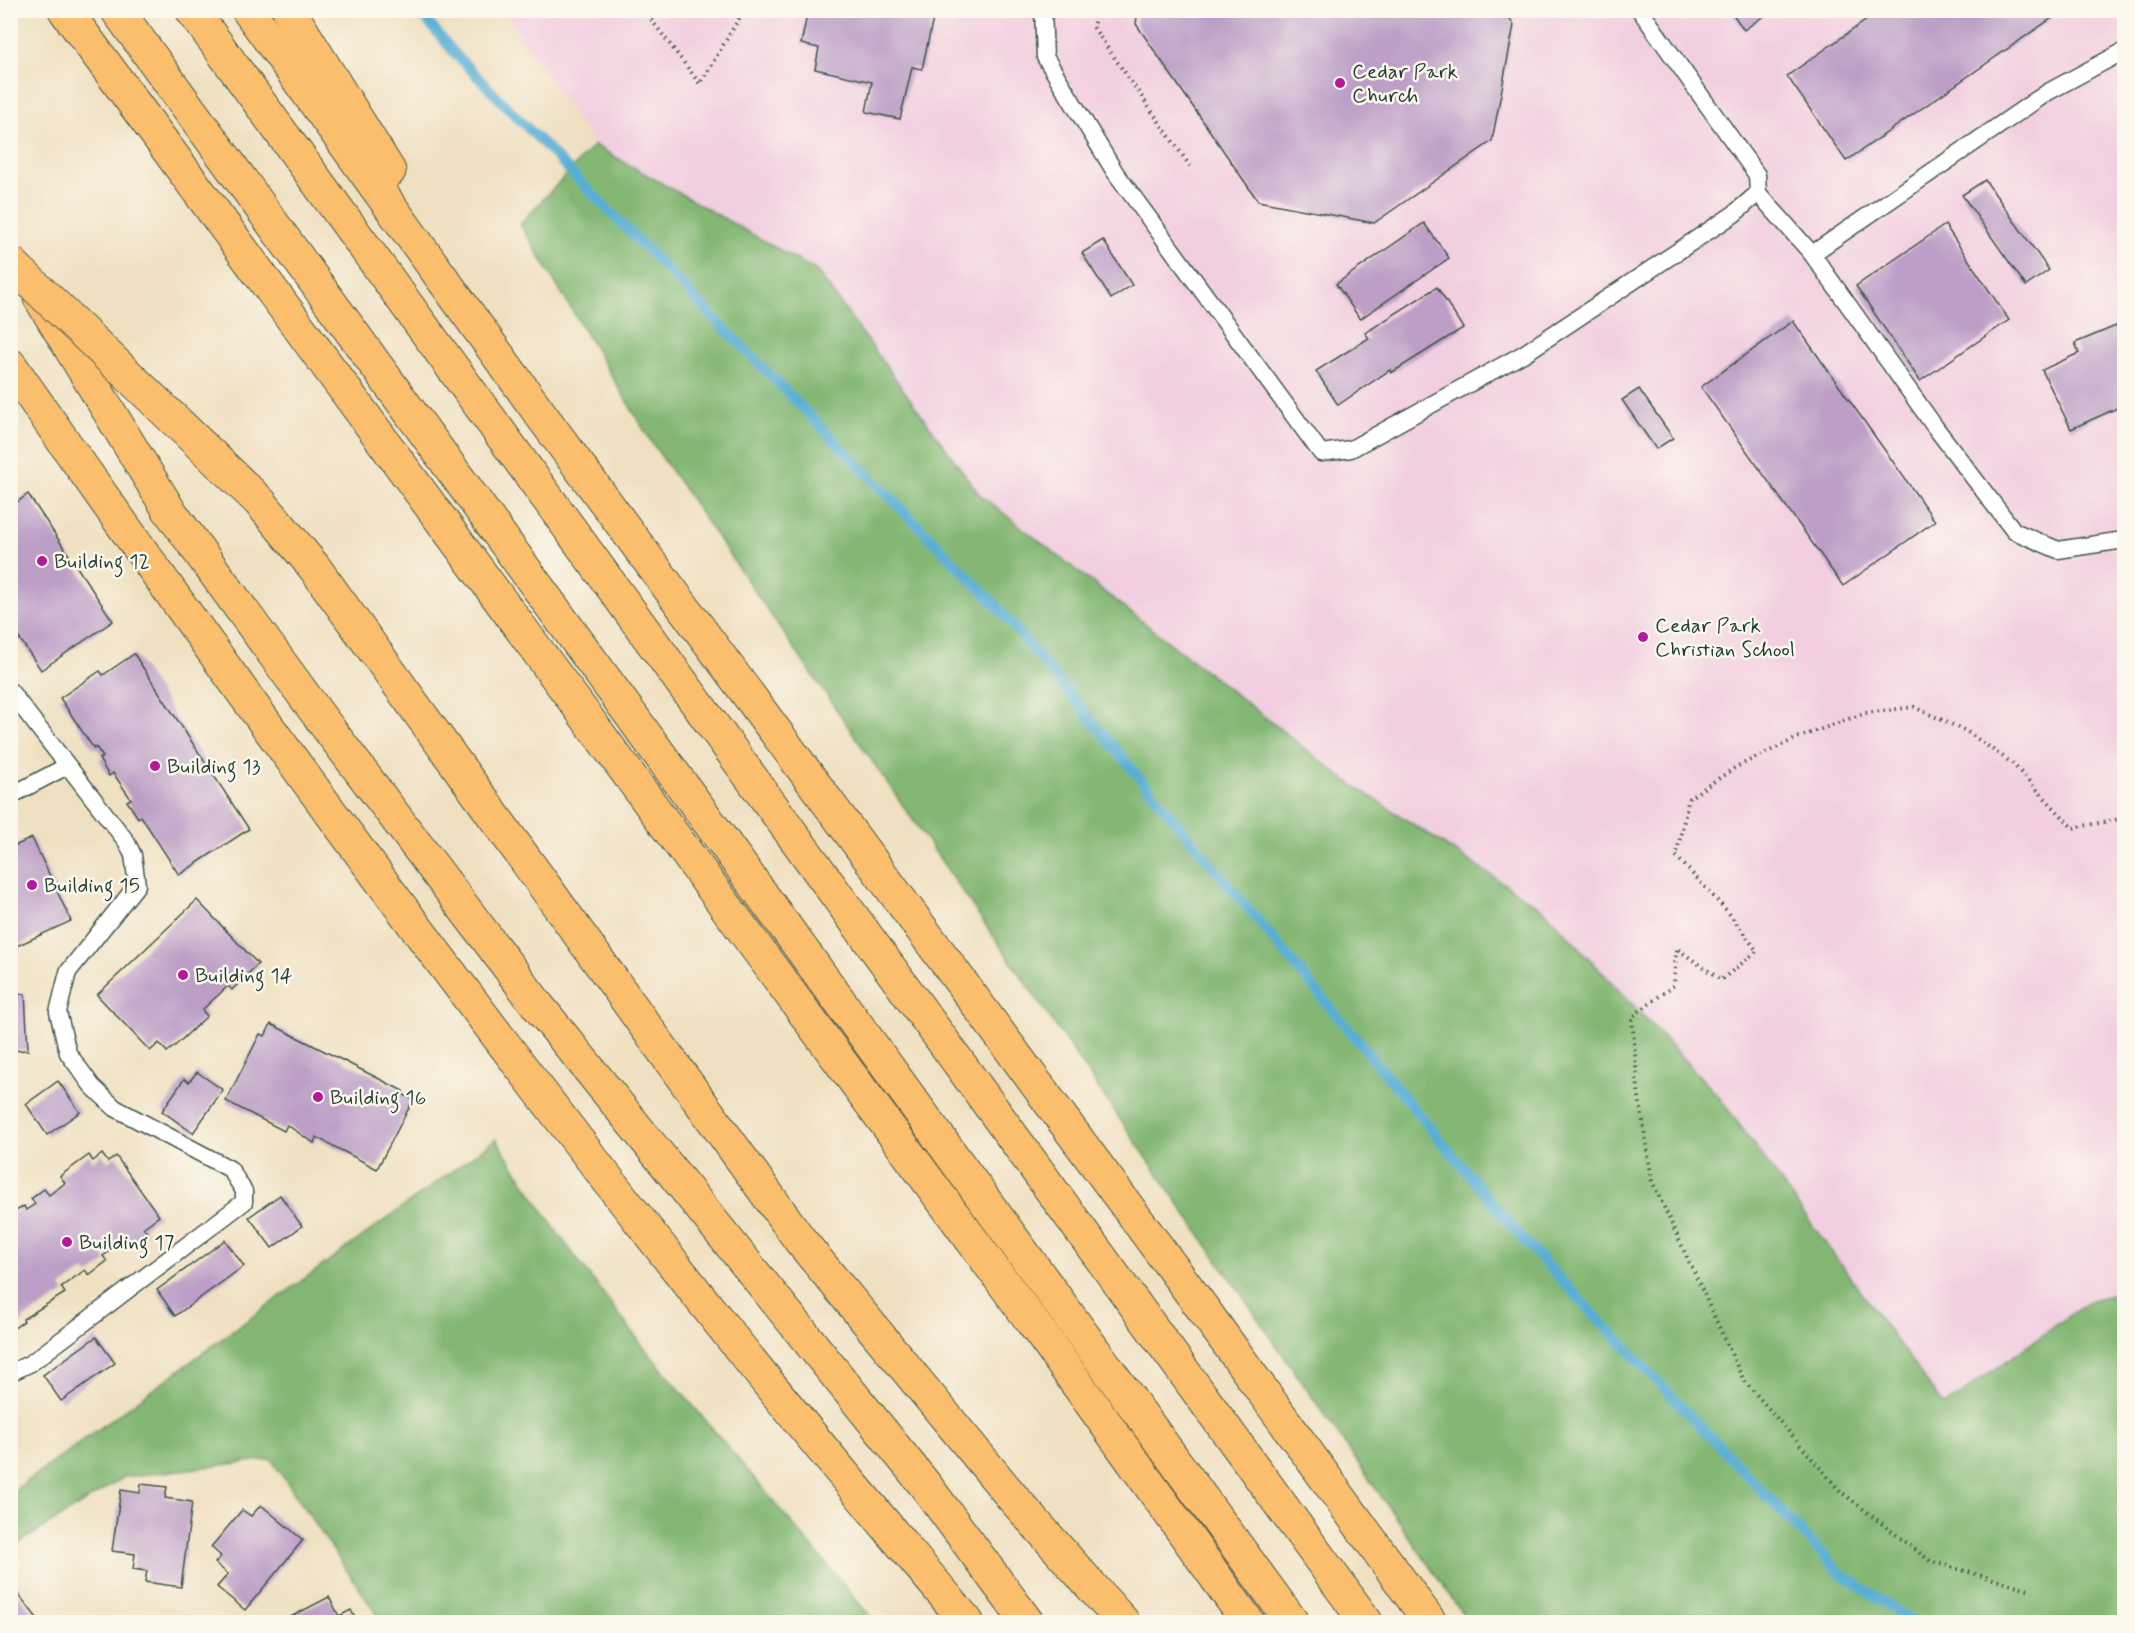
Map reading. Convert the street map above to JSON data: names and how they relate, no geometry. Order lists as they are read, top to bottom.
{
  "places": [
    "Cedar Park Church",
    "Building 12",
    "Cedar Park Christian School",
    "Building 13",
    "Building 15",
    "Building 14",
    "Building 16",
    "Building 17"
  ]
}
